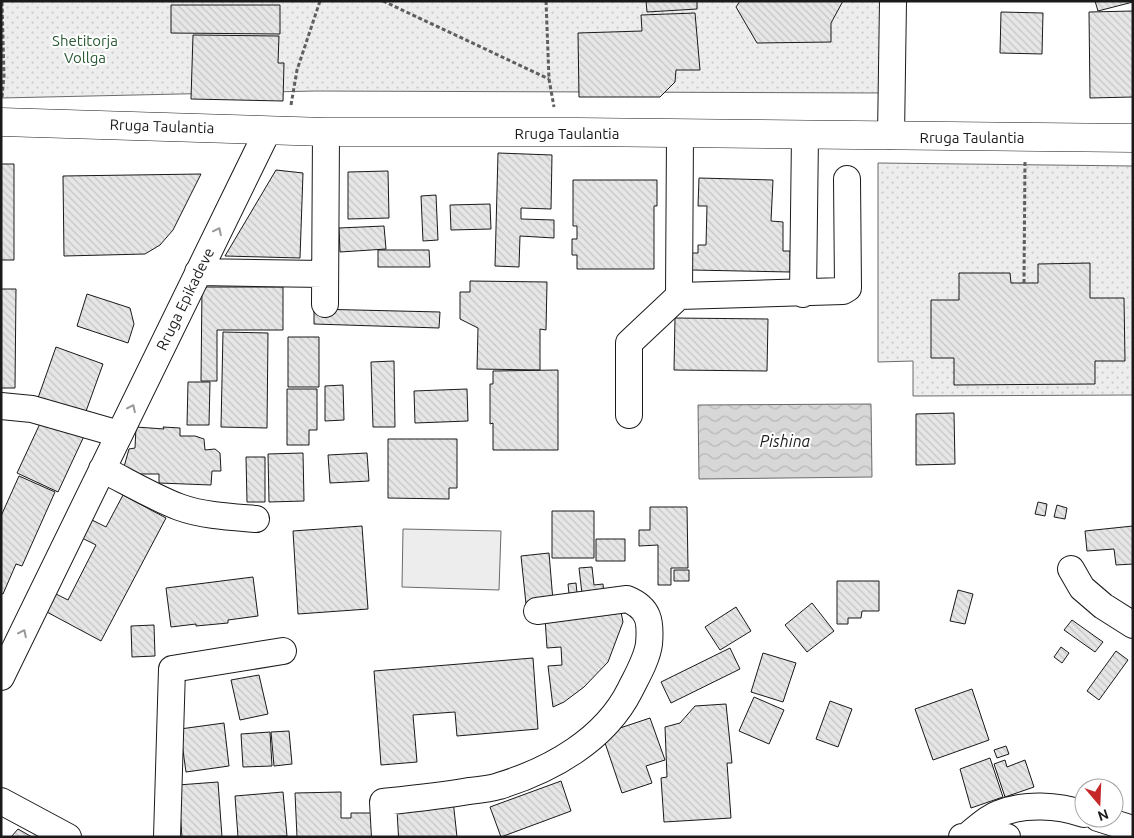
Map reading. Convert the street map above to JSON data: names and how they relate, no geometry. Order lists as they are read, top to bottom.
{
  "streets": {
    "main road": ["Rruga Taulantia"],
    "street": ["Rruga Epikadeve"]
  },
  "crossings": [
    ["Rruga Taulantia", "Rruga Epikadeve"]
  ],
  "one_way": ["Rruga Epikadeve"],
  "water": ["Pishina"],
  "parks": ["Shetitorja Vollga"],
  "north": "bottom"
}
